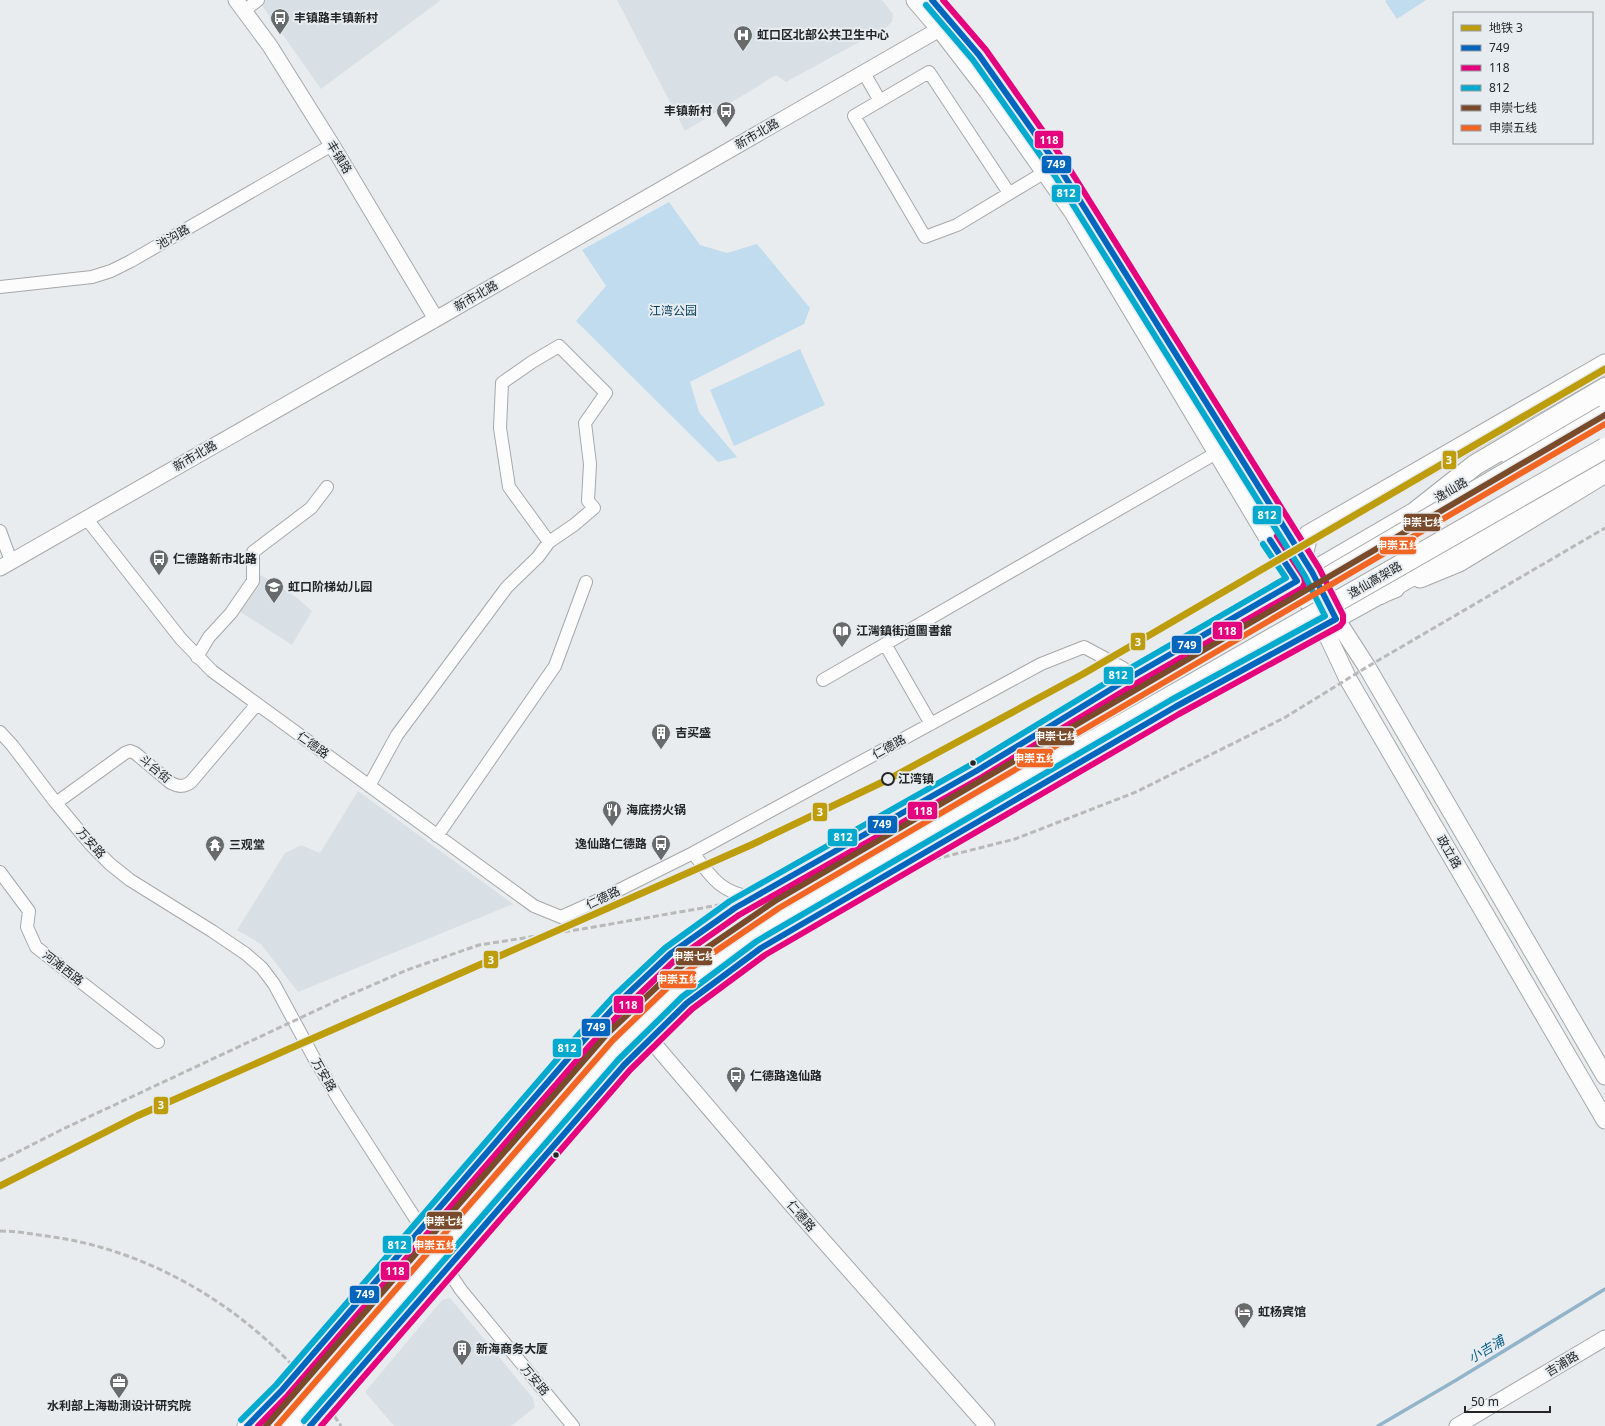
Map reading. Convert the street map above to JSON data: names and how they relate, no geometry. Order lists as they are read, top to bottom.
{
  "streets": {
    "highway": ["逸仙高架路"],
    "main road": ["逸仙路", "政立路"],
    "street": [
      "新市北路",
      "丰镇路",
      "池沟路",
      "仁德路",
      "斗台街",
      "万安路",
      "河滩西路",
      "吉浦路"
    ]
  },
  "crossings": [
    ["新市北路", "丰镇路"],
    ["新市北路", "仁德路"],
    ["丰镇路", "池沟路"],
    ["逸仙路", "仁德路"],
    ["逸仙路", "万安路"],
    ["逸仙路", "政立路"],
    ["仁德路", "斗台街"],
    ["斗台街", "万安路"]
  ],
  "water": ["小吉浦"],
  "parks": ["江湾公园"],
  "places": {
    "bus stop": [
      "丰镇路丰镇新村",
      "丰镇新村",
      "仁德路新市北路",
      "逸仙路仁德路",
      "仁德路逸仙路"
    ],
    "hospital": ["虹口区北部公共卫生中心"],
    "school or university": ["虹口阶梯幼儿园"],
    "library": ["江灣鎮街道圖書舘"],
    "building": ["吉买盛", "新海商务大厦"],
    "other": ["江湾镇"],
    "restaurant": ["海底捞火锅"],
    "temple": ["三观堂"],
    "hotel": ["虹杨宾馆"],
    "office": ["水利部上海勘测设计研究院"]
  },
  "lines": [
    "transit line 749",
    "transit line 118",
    "transit line 812",
    "metro line 3",
    "transit line 申崇七线",
    "transit line 申崇五线"
  ],
  "legend": [
    "地铁 3",
    "749",
    "118",
    "812",
    "申崇七线",
    "申崇五线"
  ],
  "scale_bar": "50 m"
}
